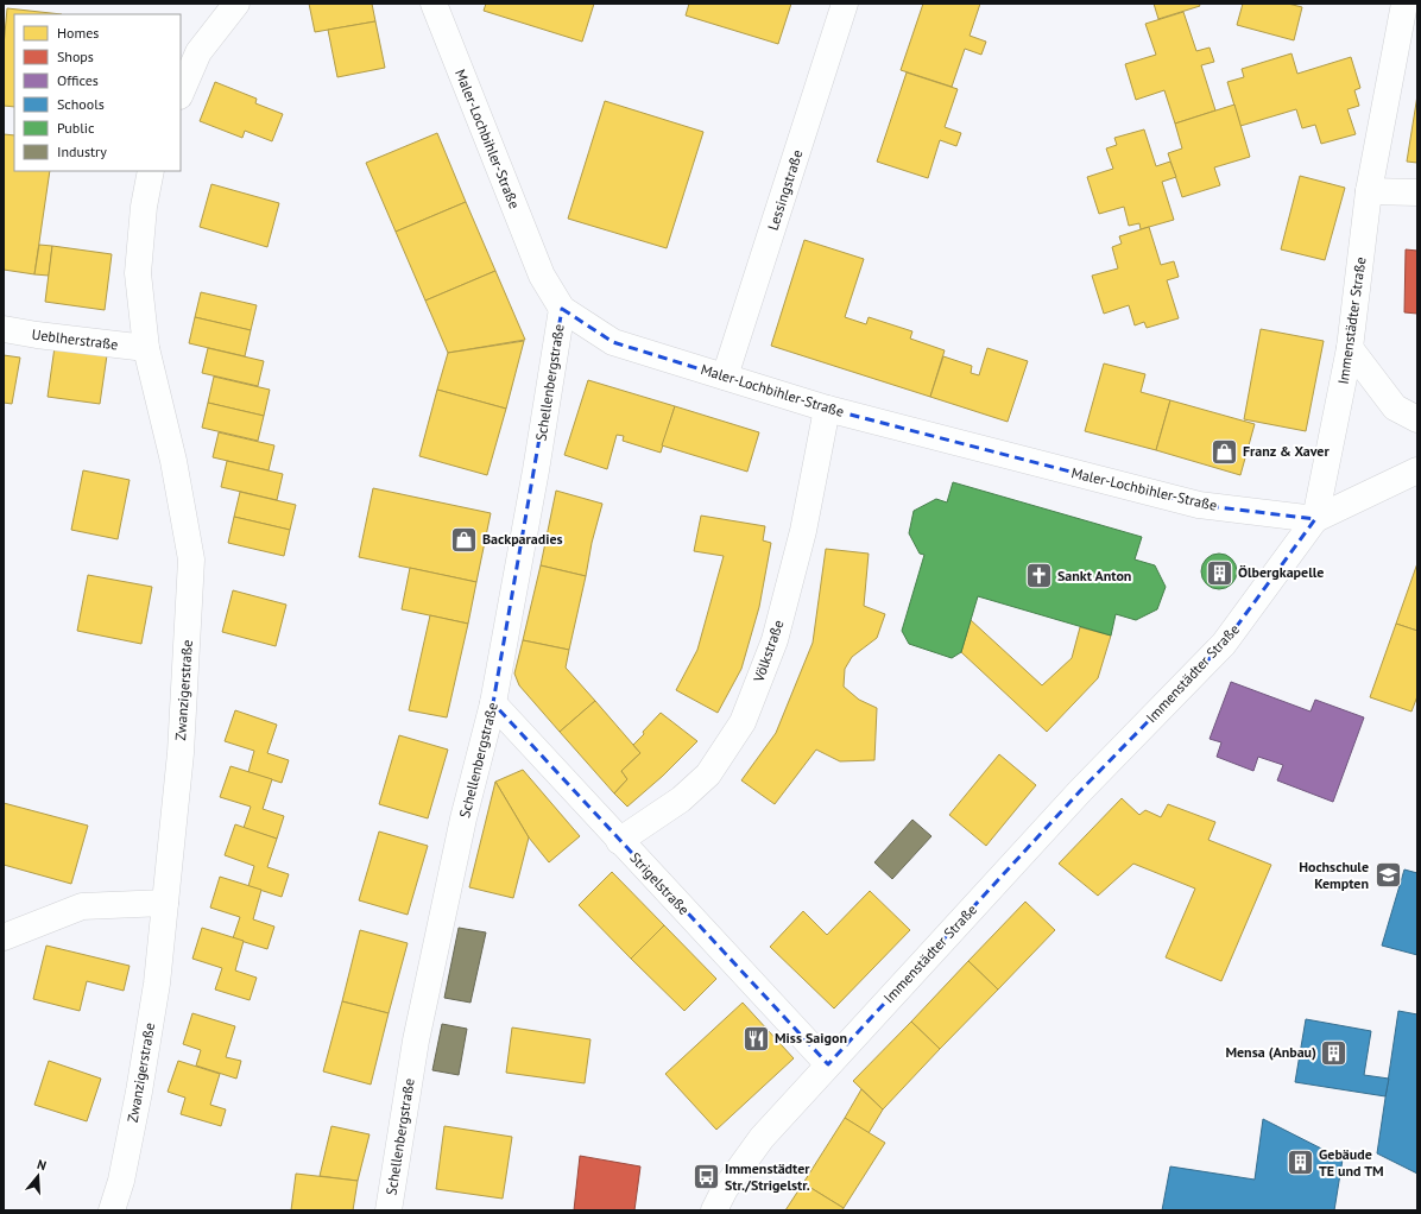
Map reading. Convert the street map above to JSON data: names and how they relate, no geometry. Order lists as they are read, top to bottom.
{
  "streets": {
    "street": [
      "Maler-Lochbihler-Straße",
      "Lessingstraße",
      "Immenstädter Straße",
      "Ueblherstraße",
      "Schellenbergstraße",
      "Völkstraße",
      "Zwanzigerstraße",
      "Strigelstraße"
    ]
  },
  "crossings": [
    ["Maler-Lochbihler-Straße", "Lessingstraße"],
    ["Maler-Lochbihler-Straße", "Immenstädter Straße"],
    ["Maler-Lochbihler-Straße", "Schellenbergstraße"],
    ["Maler-Lochbihler-Straße", "Völkstraße"],
    ["Immenstädter Straße", "Strigelstraße"],
    ["Ueblherstraße", "Zwanzigerstraße"],
    ["Schellenbergstraße", "Strigelstraße"],
    ["Völkstraße", "Strigelstraße"]
  ],
  "places": {
    "shop": ["Franz & Xaver", "Backparadies"],
    "building": ["Ölbergkapelle", "Mensa (Anbau)", "Gebäude TE und TM"],
    "church": ["Sankt Anton"],
    "school or university": ["Hochschule Kempten"],
    "restaurant": ["Miss Saigon"],
    "bus stop": ["Immenstädter Str./Strigelstr."]
  },
  "legend": [
    "Homes",
    "Shops",
    "Offices",
    "Schools",
    "Public",
    "Industry"
  ],
  "north": "top"
}
